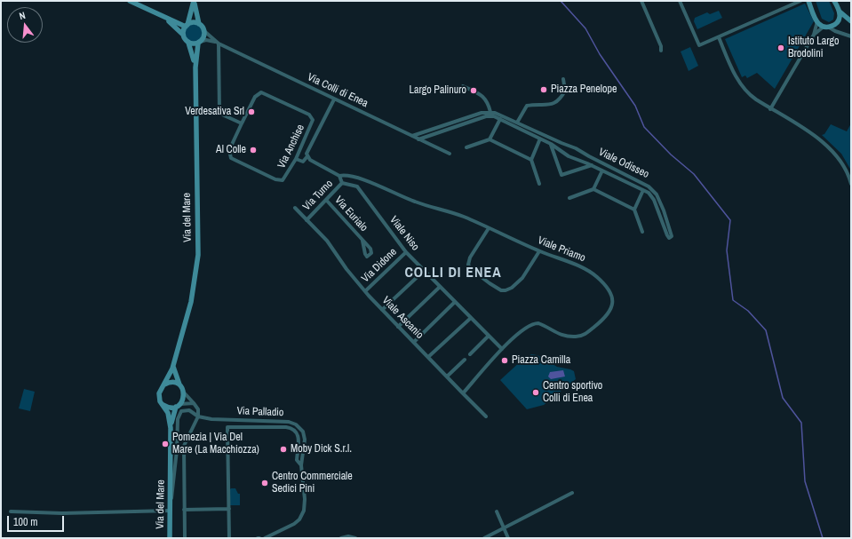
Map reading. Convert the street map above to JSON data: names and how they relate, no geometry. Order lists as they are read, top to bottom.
{
  "streets": {
    "main road": ["Via del Mare"],
    "street": [
      "Via Colli di Enea",
      "Via Anchise",
      "Viale Odisseo",
      "Via Turno",
      "Via Eurialo",
      "Viale Niso",
      "Viale Priamo",
      "Via Didone",
      "Viale Ascanio",
      "Via Palladio"
    ]
  },
  "crossings": [
    ["Via Colli di Enea", "Viale Odisseo"],
    ["Via Colli di Enea", "Via del Mare"],
    ["Via Turno", "Via Eurialo"],
    ["Via Turno", "Viale Ascanio"],
    ["Via del Mare", "Via Palladio"],
    ["Viale Niso", "Viale Priamo"],
    ["Viale Niso", "Via Didone"],
    ["Via Didone", "Viale Ascanio"]
  ],
  "districts": ["COLLI DI ENEA"],
  "places": [
    "Istituto Largo Brodolini",
    "Piazza Penelope",
    "Largo Palinuro",
    "Verdesativa Srl",
    "Al Colle",
    "Piazza Camilla",
    "Centro sportivo Colli di Enea",
    "Pomezia | Via Del Mare (La Macchiozza)",
    "Moby Dick S.r.l.",
    "Centro Commerciale Sedici Pini"
  ],
  "scale_bar": "100 m",
  "north": "top"
}
